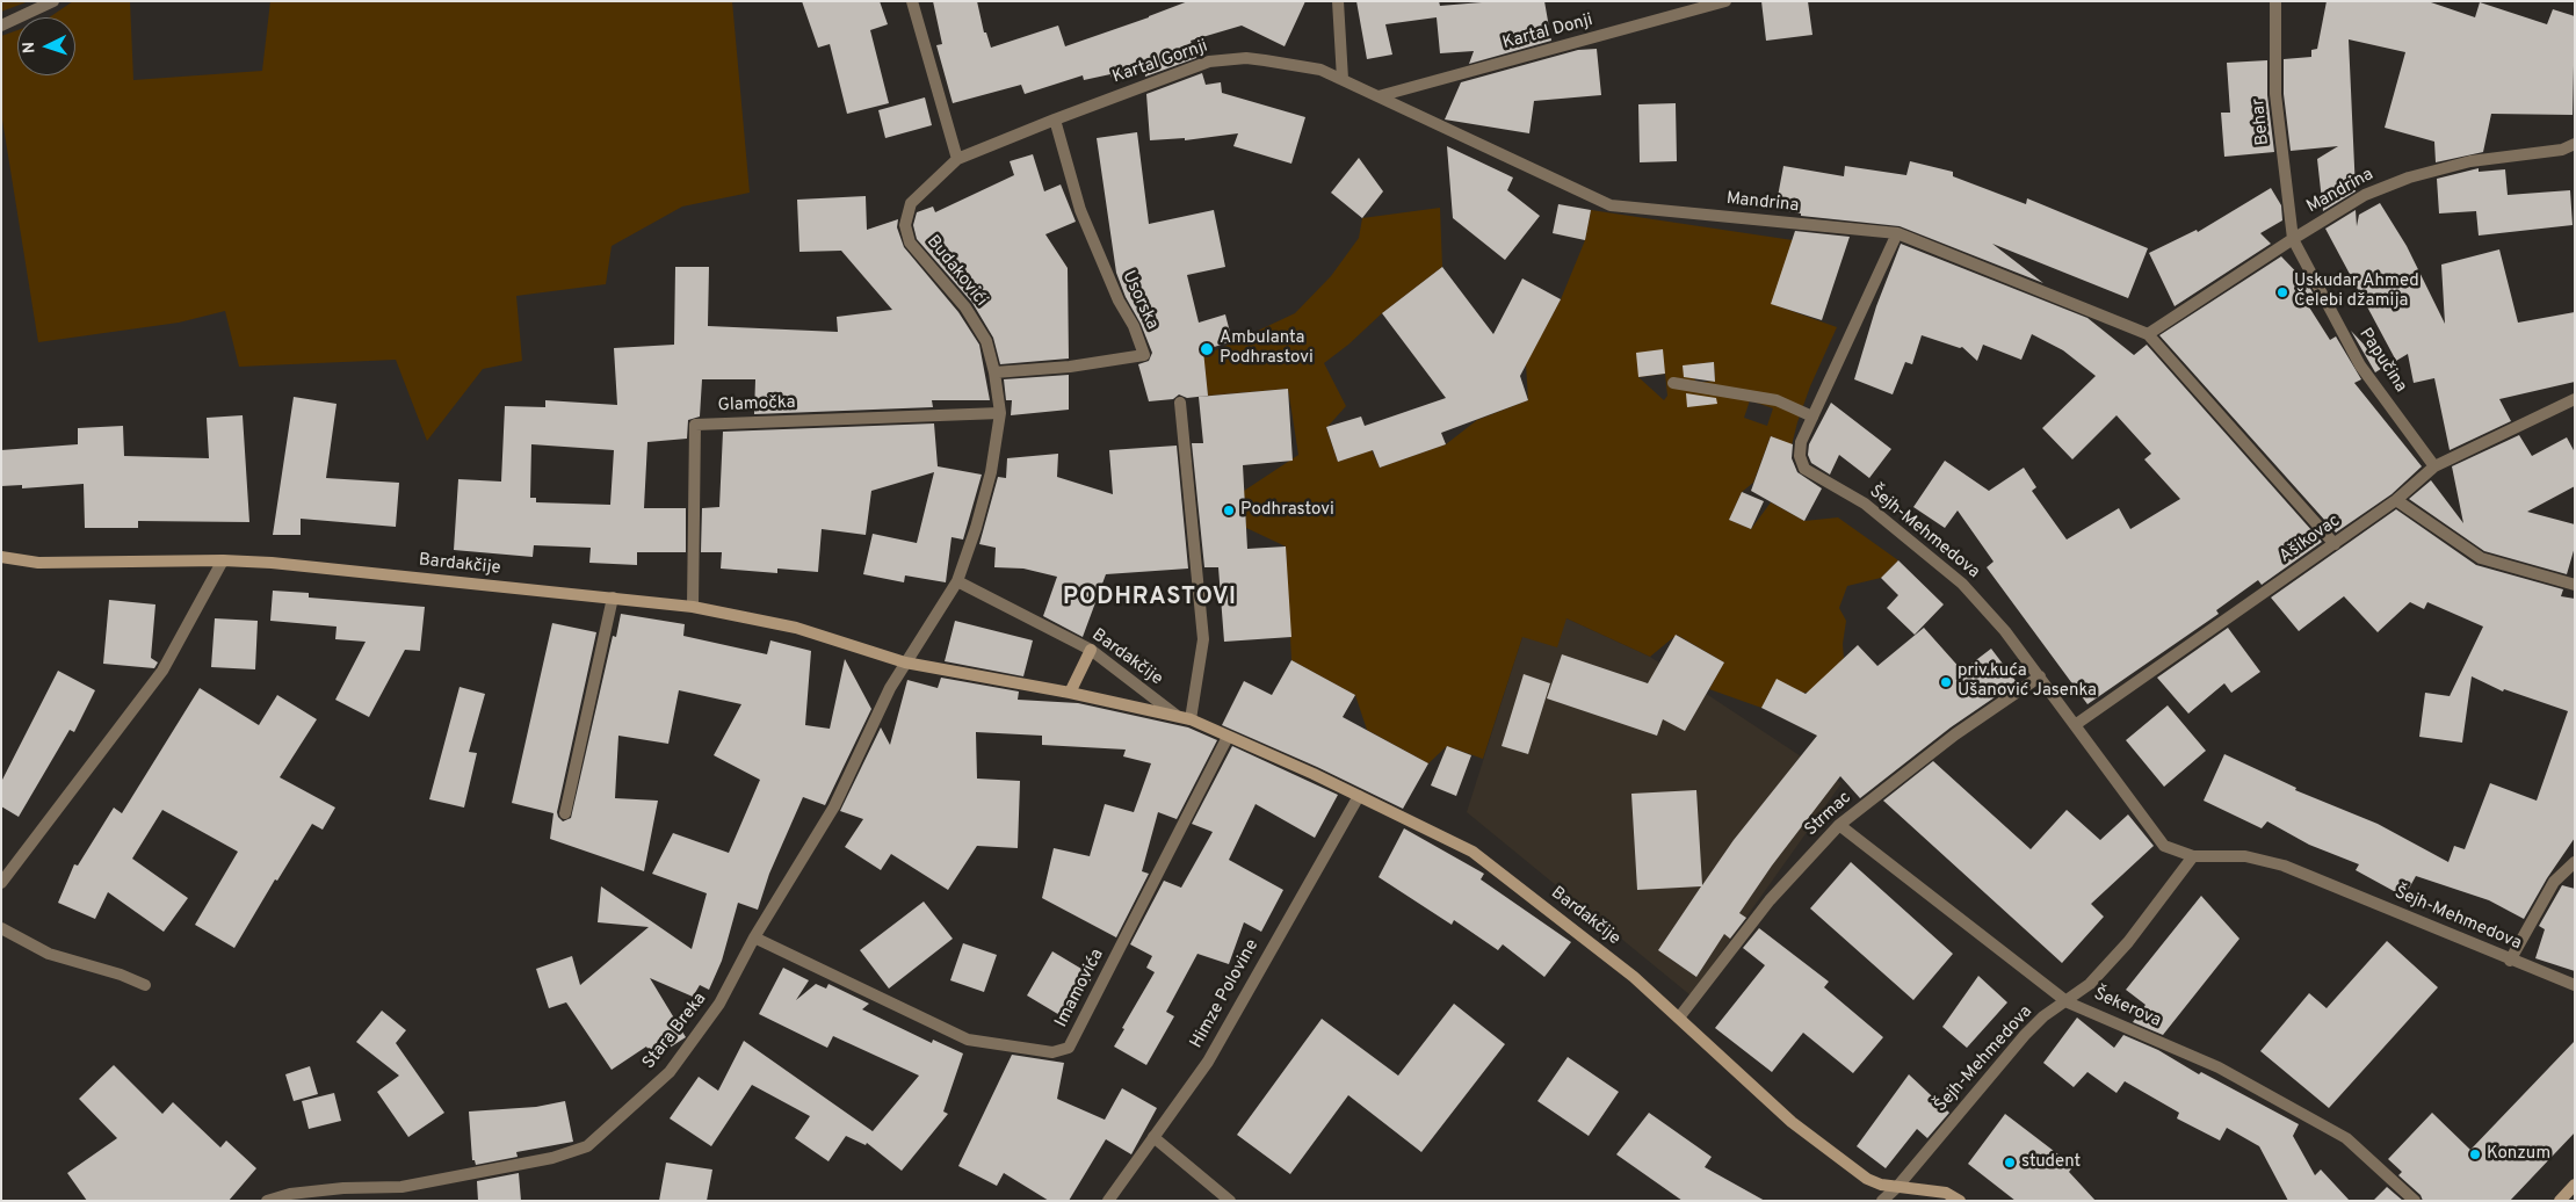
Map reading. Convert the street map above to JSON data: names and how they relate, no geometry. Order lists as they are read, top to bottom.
{
  "streets": {
    "street": [
      "Kartal Donji",
      "Kartal Gornji",
      "Behar",
      "Mandrina",
      "Budakovići",
      "Usorska",
      "Papučina",
      "Glamočka",
      "Šejh-Mehmedova",
      "Ašikovac",
      "Bardakčije",
      "Strmac",
      "Imamovića",
      "Himze Polovine",
      "Šekerova",
      "Stara Breka"
    ]
  },
  "crossings": [
    ["Kartal Donji", "Kartal Gornji"],
    ["Kartal Donji", "Mandrina"],
    ["Kartal Gornji", "Mandrina"],
    ["Kartal Gornji", "Budakovići"],
    ["Kartal Gornji", "Usorska"],
    ["Behar", "Mandrina"],
    ["Behar", "Papučina"],
    ["Mandrina", "Papučina"],
    ["Mandrina", "Šejh-Mehmedova"],
    ["Mandrina", "Ašikovac"],
    ["Budakovići", "Usorska"],
    ["Budakovići", "Glamočka"],
    ["Budakovići", "Bardakčije"],
    ["Papučina", "Ašikovac"],
    ["Glamočka", "Bardakčije"],
    ["Šejh-Mehmedova", "Ašikovac"],
    ["Šejh-Mehmedova", "Bardakčije"],
    ["Šejh-Mehmedova", "Strmac"],
    ["Šejh-Mehmedova", "Šekerova"],
    ["Bardakčije", "Strmac"],
    ["Bardakčije", "Imamovića"],
    ["Bardakčije", "Himze Polovine"],
    ["Bardakčije", "Stara Breka"],
    ["Strmac", "Šekerova"],
    ["Imamovića", "Stara Breka"]
  ],
  "districts": ["PODHRASTOVI"],
  "places": [
    "Uskudar Ahmed Čelebi džamija",
    "Ambulanta Podhrastovi",
    "Podhrastovi",
    "priv.kuća Ušanović Jasenka",
    "Konzum",
    "student"
  ],
  "north": "left"
}
